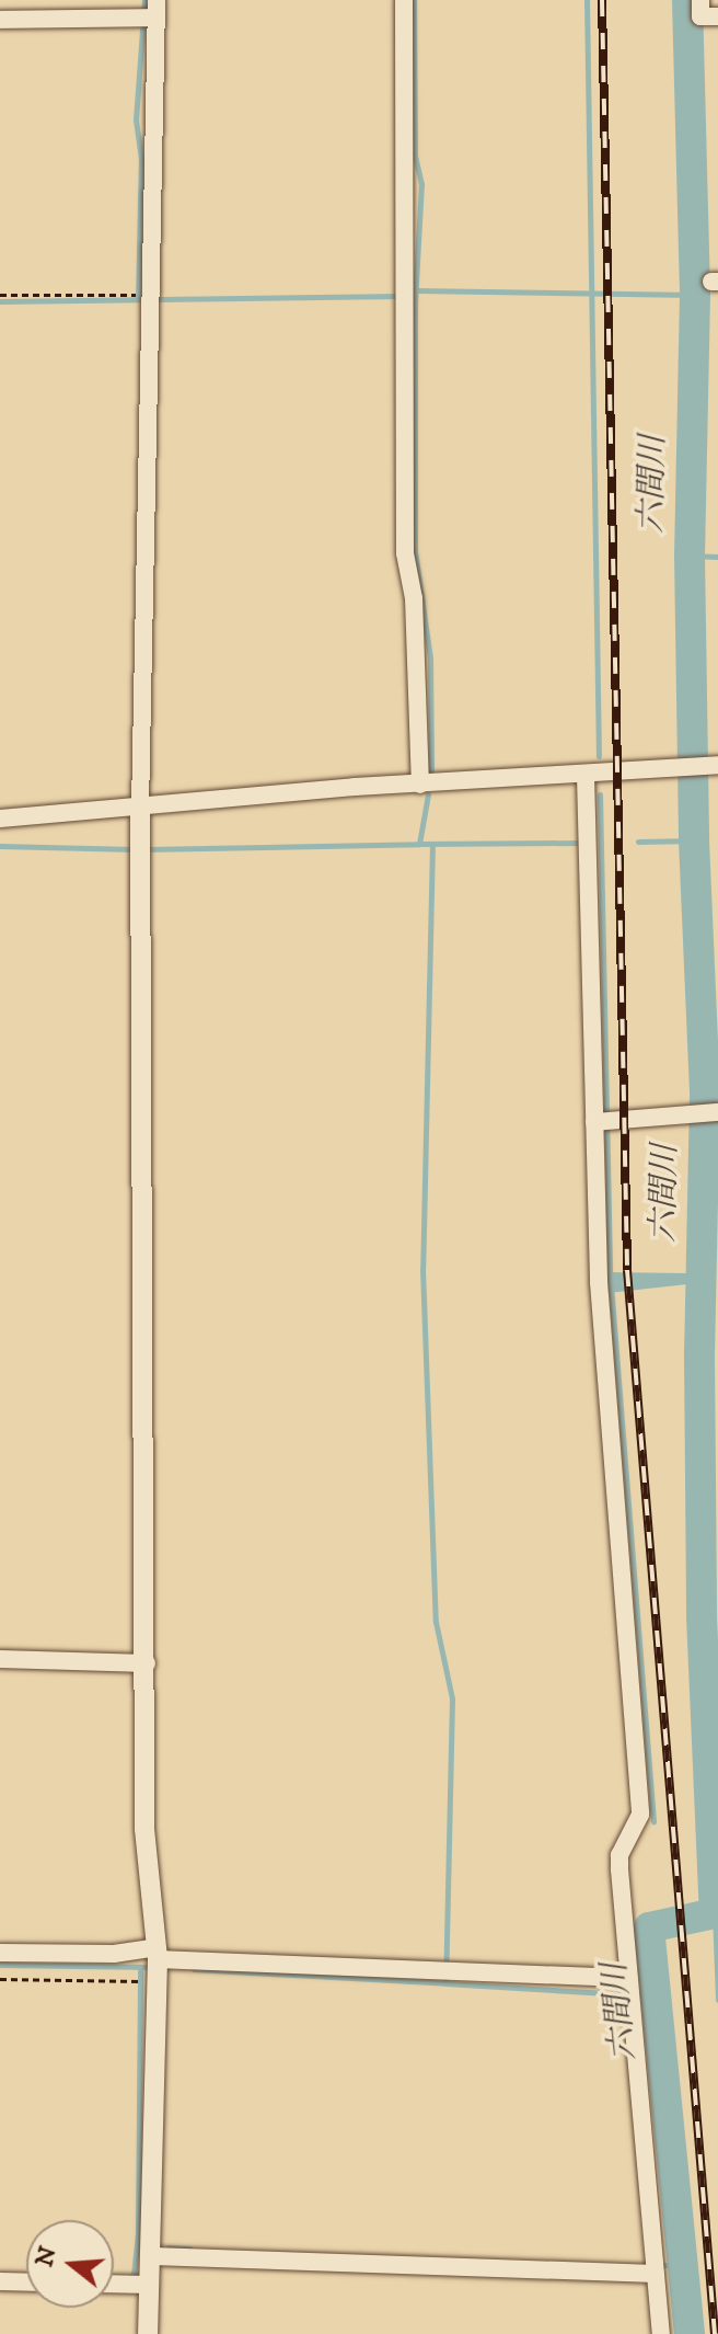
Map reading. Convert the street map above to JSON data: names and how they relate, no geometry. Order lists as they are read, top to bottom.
{
  "water": ["六間川"],
  "north": "left"
}
